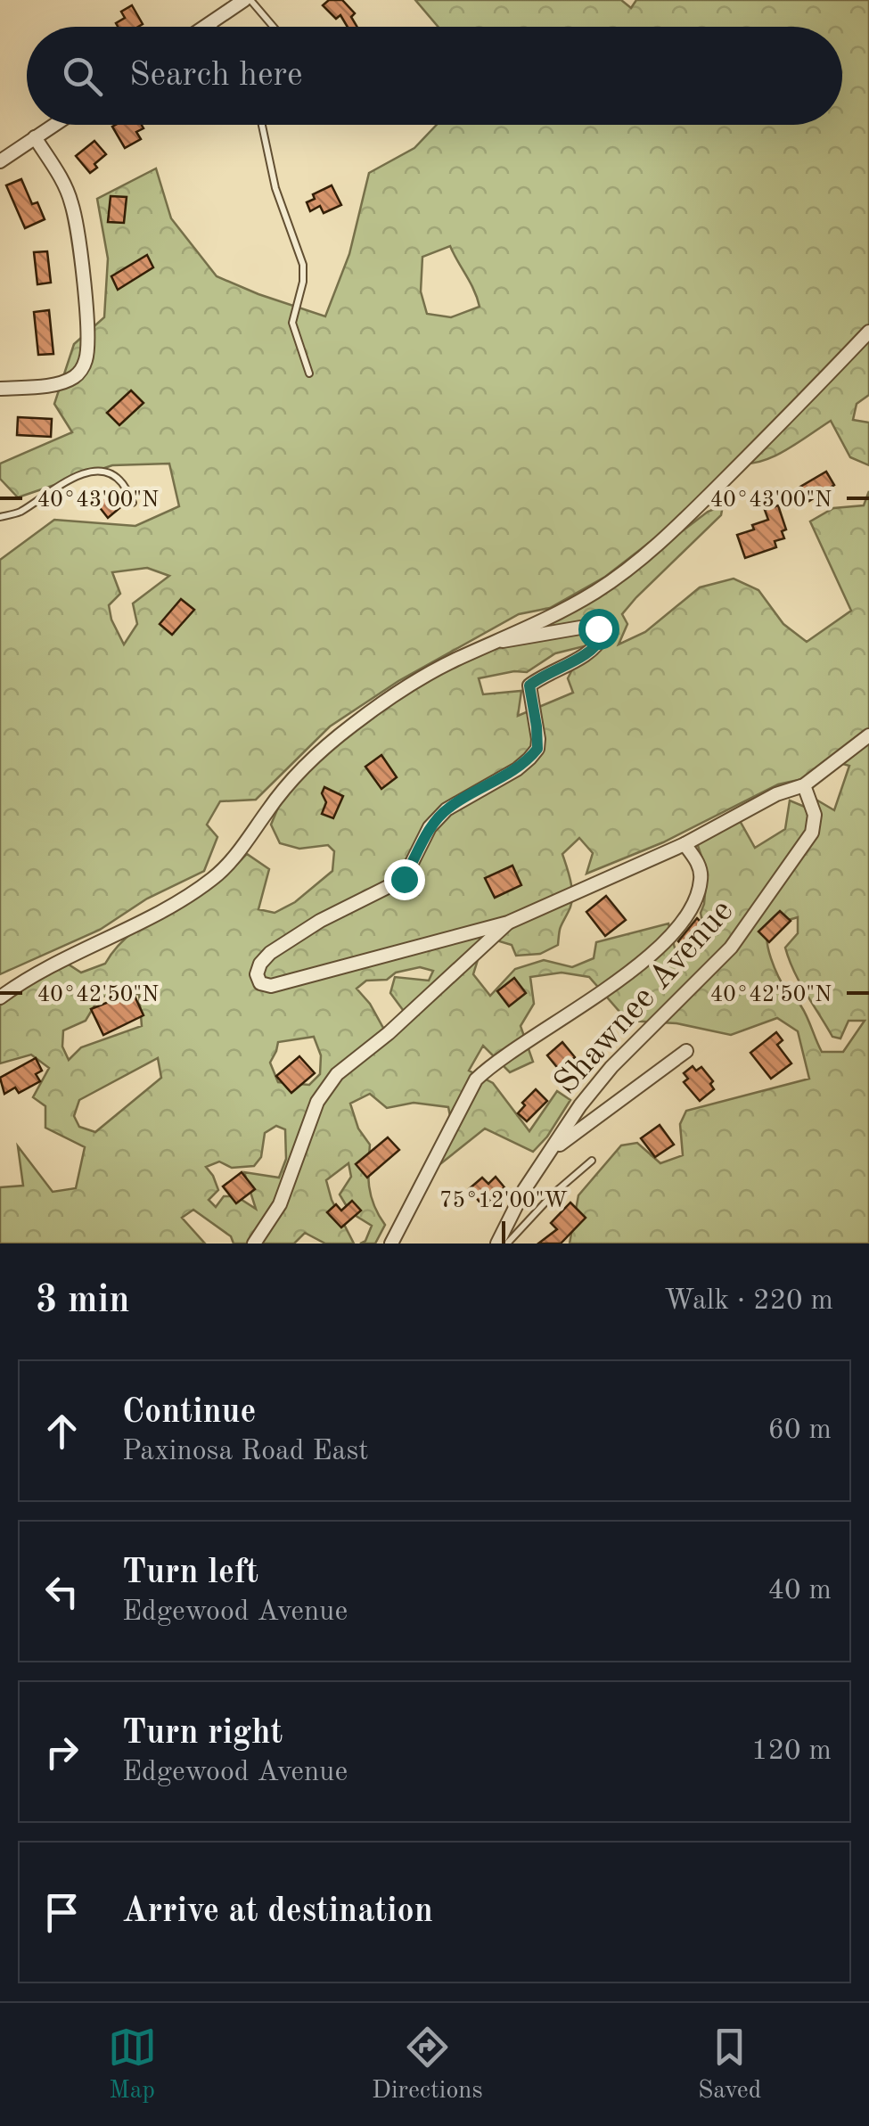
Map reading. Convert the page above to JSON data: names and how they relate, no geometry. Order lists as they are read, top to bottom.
{
  "streets": {
    "street": ["Shawnee Avenue"]
  },
  "page": {
    "search": "Search here",
    "heading": ["3 min", "Walk · 220 m"],
    "list": [
      ["Continue", "Paxinosa Road East", "60 m"],
      ["Turn left", "Edgewood Avenue", "40 m"],
      ["Turn right", "Edgewood Avenue", "120 m"],
      "Arrive at destination"
    ],
    "nav": ["Map", "Directions", "Saved"]
  },
  "coordinates": ["40°43'00\"N", "40°42'50\"N", "75°12'00\"W"]
}
